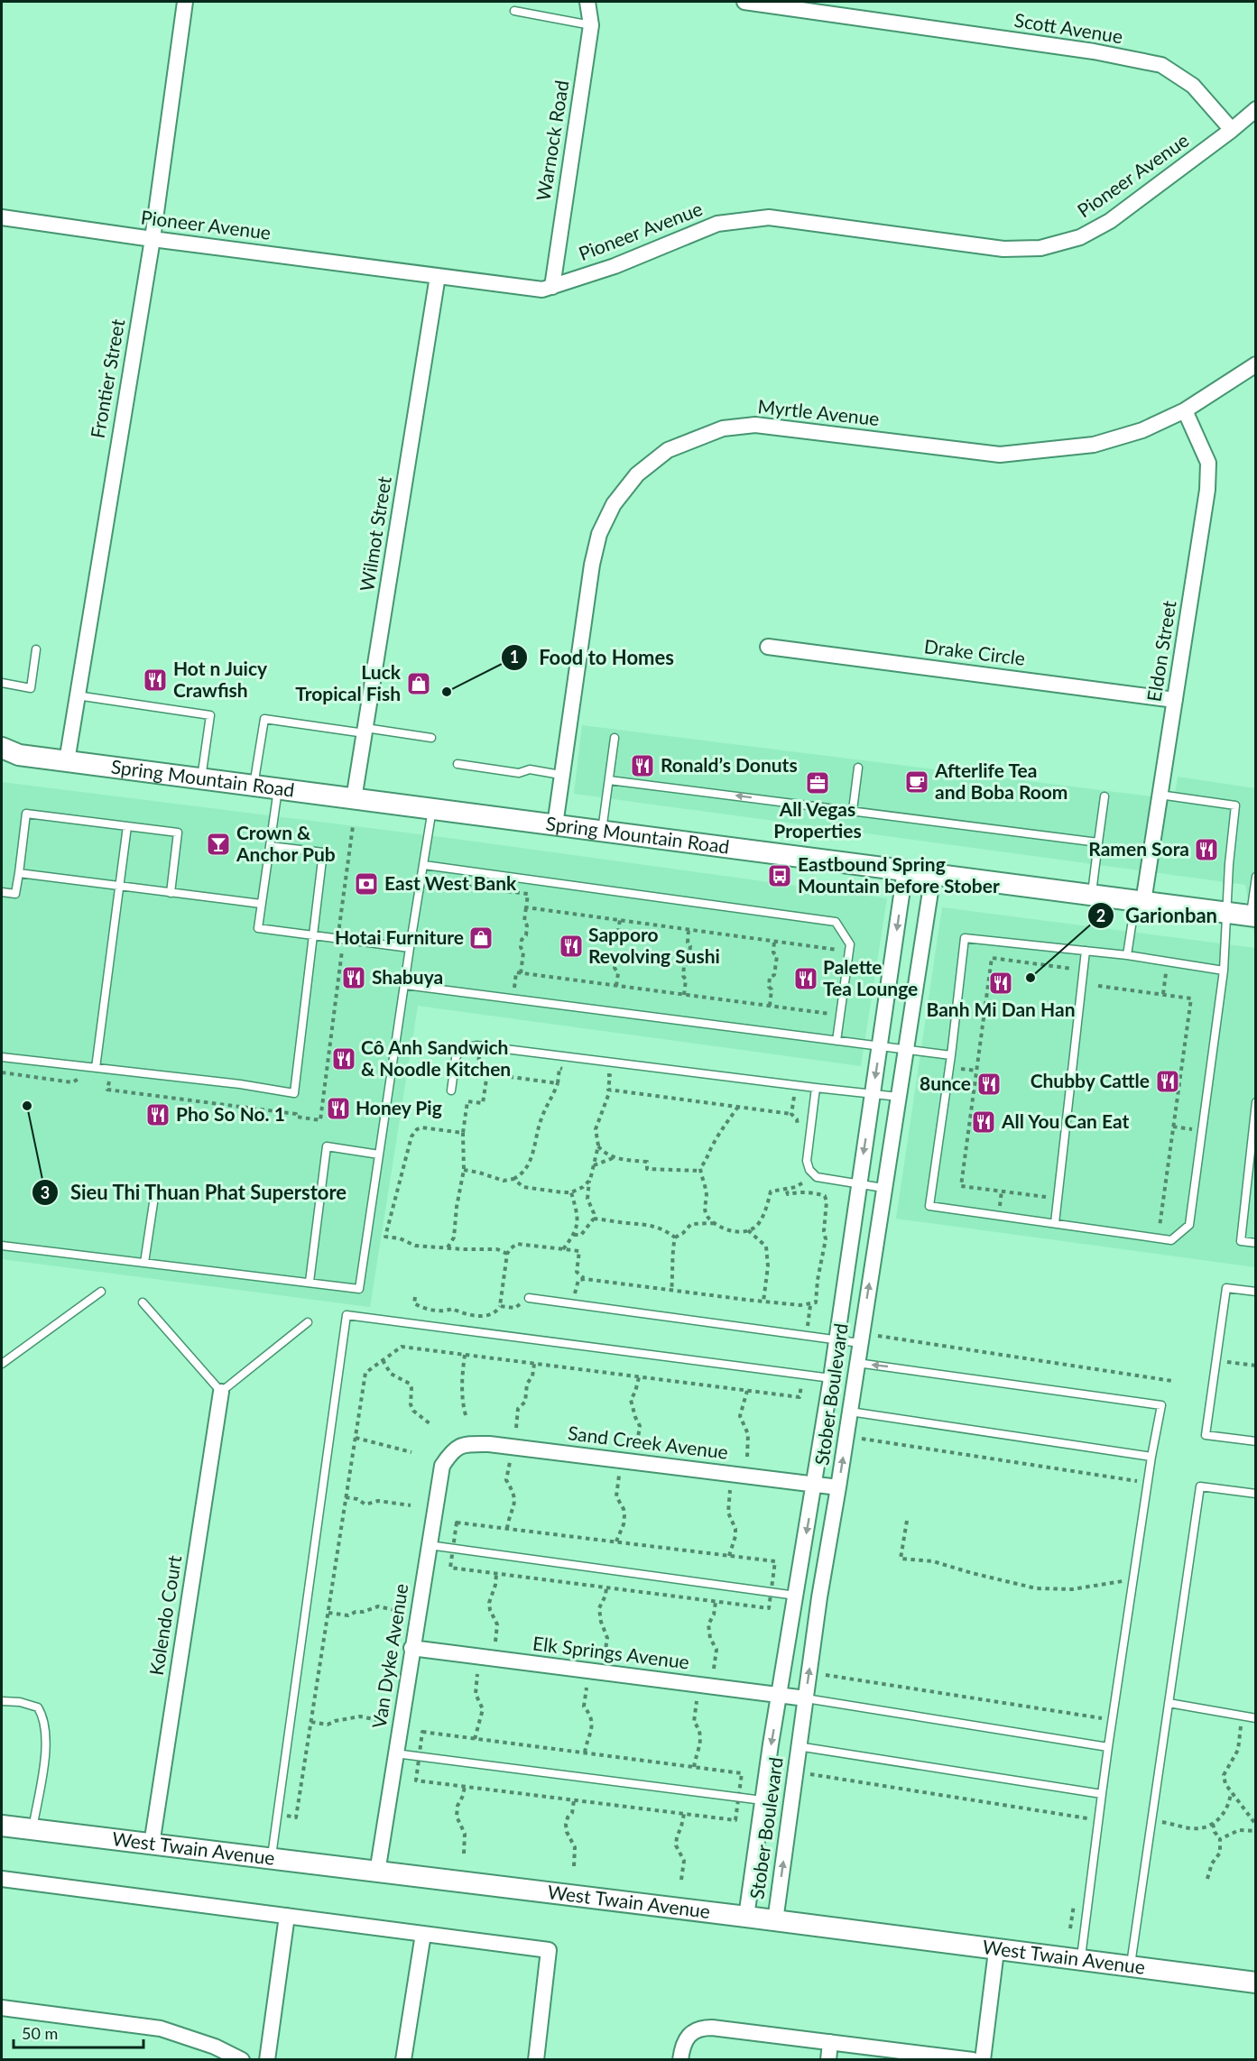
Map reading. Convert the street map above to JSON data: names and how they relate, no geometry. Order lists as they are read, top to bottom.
{
  "streets": {
    "main road": ["Spring Mountain Road", "West Twain Avenue"],
    "street": [
      "Scott Avenue",
      "Warnock Road",
      "Pioneer Avenue",
      "Frontier Street",
      "Myrtle Avenue",
      "Wilmot Street",
      "Eldon Street",
      "Drake Circle",
      "Stober Boulevard",
      "Sand Creek Avenue",
      "Kolendo Court",
      "Elk Springs Avenue",
      "Van Dyke Avenue"
    ]
  },
  "crossings": [
    ["Scott Avenue", "Pioneer Avenue"],
    ["Warnock Road", "Pioneer Avenue"],
    ["Pioneer Avenue", "Frontier Street"],
    ["Pioneer Avenue", "Wilmot Street"],
    ["Frontier Street", "Spring Mountain Road"],
    ["Myrtle Avenue", "Eldon Street"],
    ["Myrtle Avenue", "Spring Mountain Road"],
    ["Wilmot Street", "Spring Mountain Road"],
    ["Eldon Street", "Drake Circle"],
    ["Eldon Street", "Spring Mountain Road"],
    ["Spring Mountain Road", "Stober Boulevard"],
    ["Stober Boulevard", "Sand Creek Avenue"],
    ["Stober Boulevard", "Elk Springs Avenue"],
    ["Stober Boulevard", "West Twain Avenue"],
    ["Sand Creek Avenue", "Van Dyke Avenue"],
    ["Kolendo Court", "West Twain Avenue"],
    ["Elk Springs Avenue", "Van Dyke Avenue"],
    ["Van Dyke Avenue", "West Twain Avenue"]
  ],
  "places": {
    "restaurant": [
      "Hot n Juicy Crawfish",
      "Ronald’s Donuts",
      "Ramen Sora",
      "Sapporo Revolving Sushi",
      "Shabuya",
      "Palette Tea Lounge",
      "Banh Mi Dan Han",
      "Cô Anh Sandwich & Noodle Kitchen",
      "Chubby Cattle",
      "8unce",
      "Honey Pig",
      "Pho So No. 1",
      "All You Can Eat"
    ],
    "shop": ["Luck Tropical Fish", "Hotai Furniture"],
    "other": ["Food to Homes", "Garionban", "Sieu Thi Thuan Phat Superstore"],
    "cafe": ["Afterlife Tea and Boba Room"],
    "office": ["All Vegas Properties"],
    "bar": ["Crown & Anchor Pub"],
    "bus stop": ["Eastbound Spring Mountain before Stober"],
    "bank": ["East West Bank"]
  },
  "scale_bar": "50 m"
}
